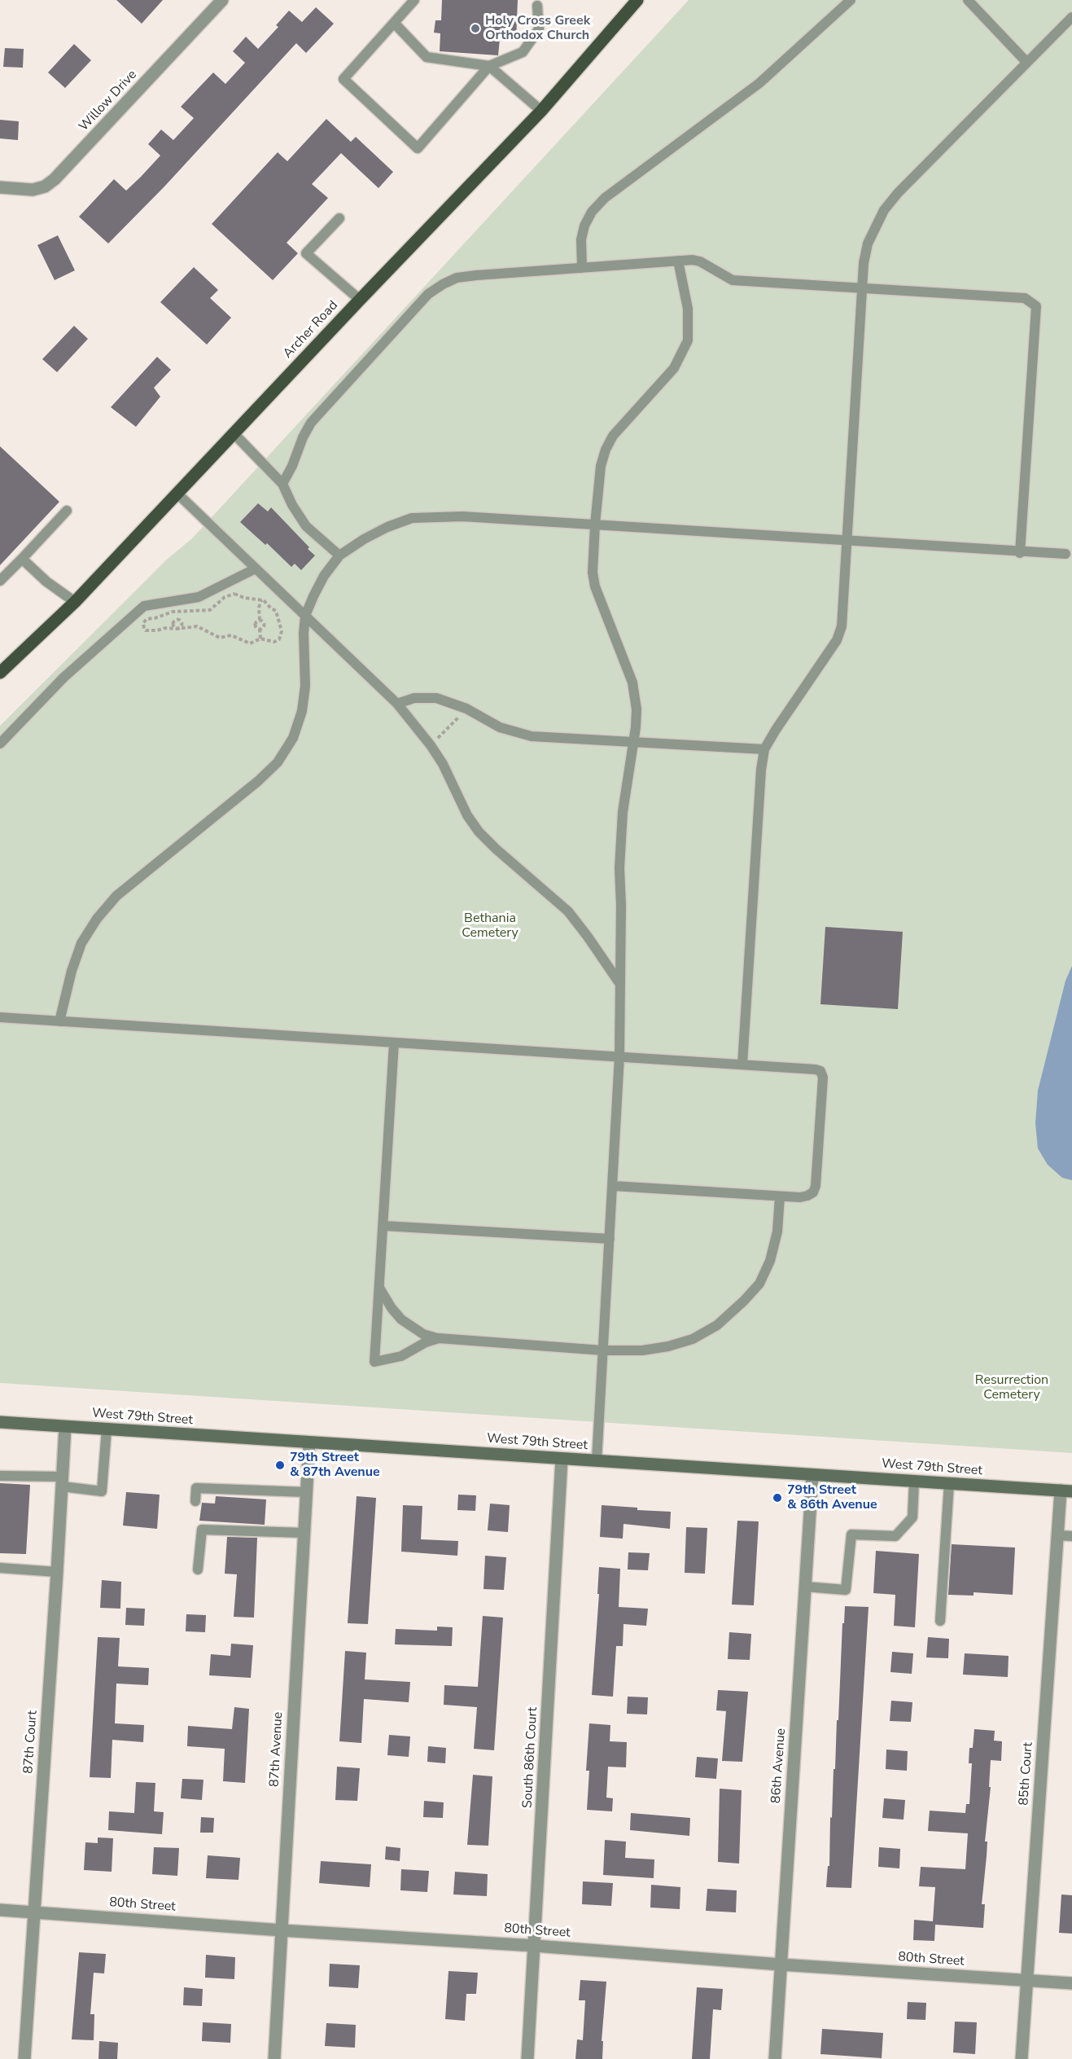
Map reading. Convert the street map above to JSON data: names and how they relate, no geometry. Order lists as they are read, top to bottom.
{
  "streets": {
    "main road": ["Archer Road", "West 79th Street"],
    "street": [
      "Willow Drive",
      "87th Court",
      "87th Avenue",
      "South 86th Court",
      "86th Avenue",
      "85th Court",
      "80th Street"
    ]
  },
  "crossings": [
    ["West 79th Street", "87th Court"],
    ["West 79th Street", "87th Avenue"],
    ["West 79th Street", "South 86th Court"],
    ["West 79th Street", "86th Avenue"],
    ["West 79th Street", "85th Court"],
    ["87th Court", "80th Street"],
    ["87th Avenue", "80th Street"],
    ["South 86th Court", "80th Street"],
    ["86th Avenue", "80th Street"],
    ["85th Court", "80th Street"]
  ],
  "parks": ["Bethania Cemetery", "Resurrection Cemetery"],
  "places": ["Holy Cross Greek Orthodox Church", "79th Street & 87th Avenue", "79th Street & 86th Avenue"]
}
